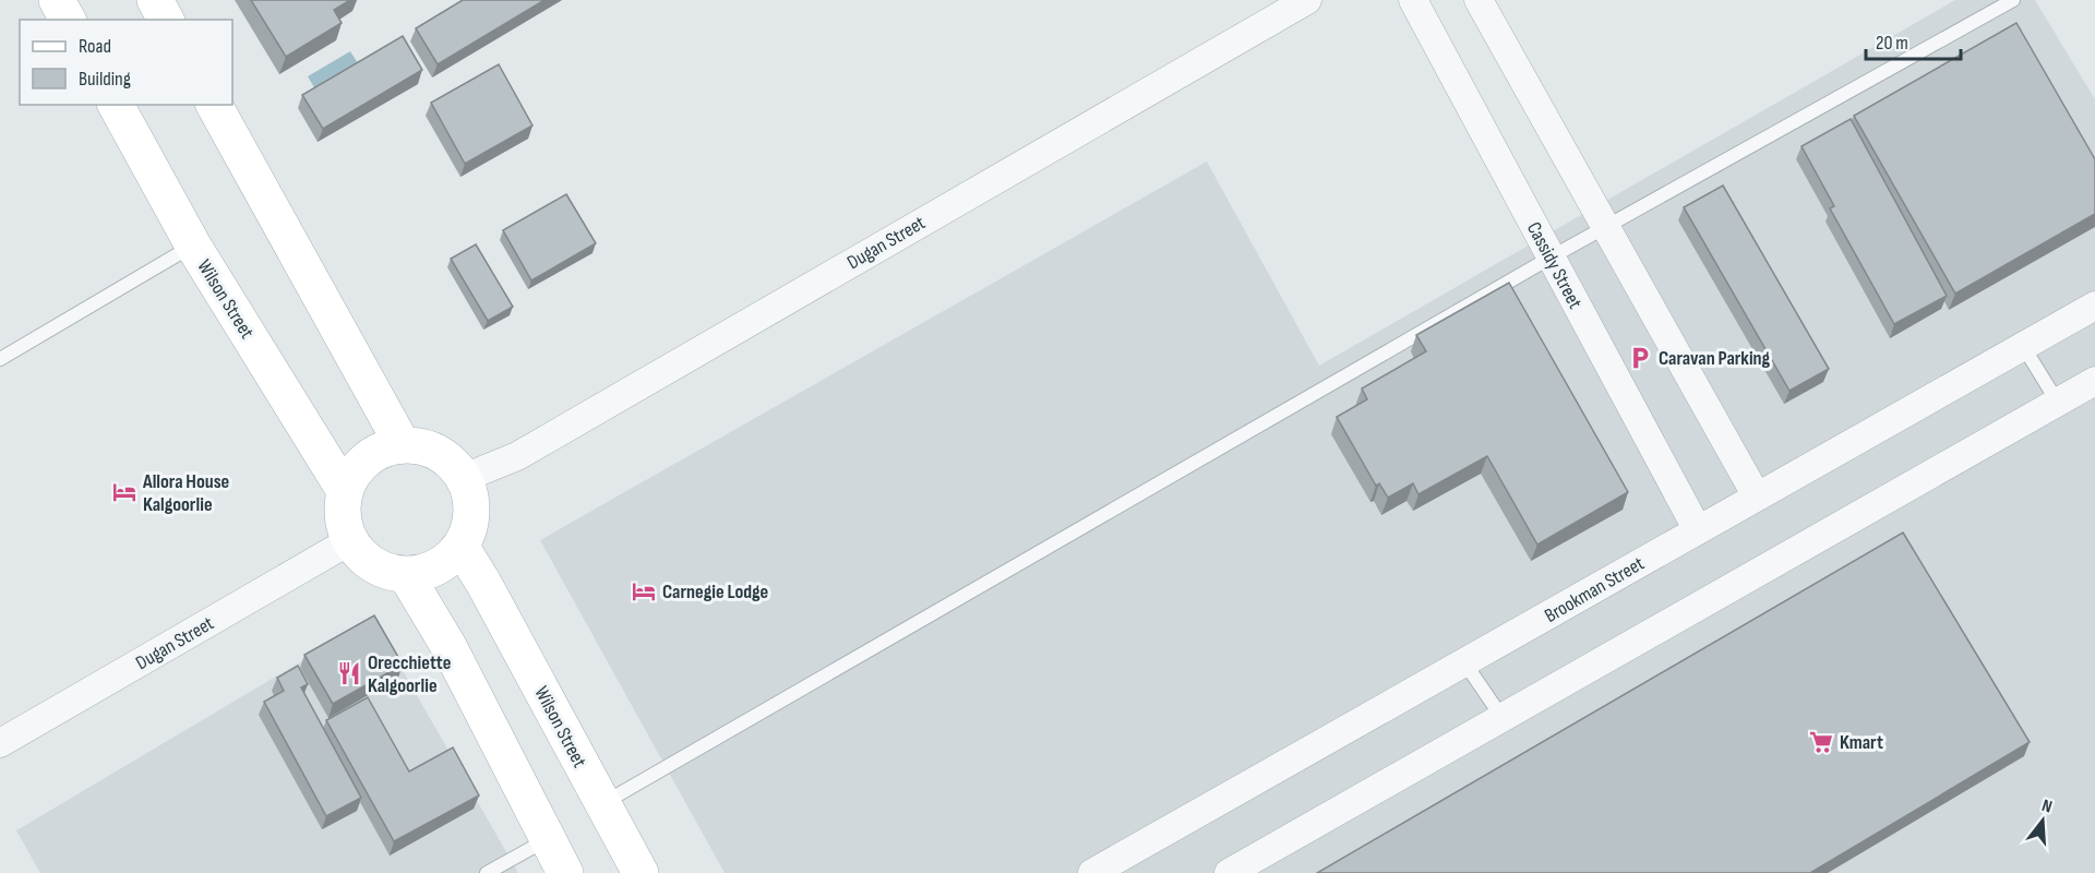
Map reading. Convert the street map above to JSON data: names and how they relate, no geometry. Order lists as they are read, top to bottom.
{
  "streets": {
    "street": [
      "Dugan Street",
      "Cassidy Street",
      "Wilson Street",
      "Brookman Street"
    ]
  },
  "crossings": [
    ["Dugan Street", "Wilson Street"],
    ["Cassidy Street", "Brookman Street"]
  ],
  "places": {
    "parking": ["Caravan Parking"],
    "hotel": ["Allora House Kalgoorlie", "Carnegie Lodge"],
    "restaurant": ["Orecchiette Kalgoorlie"],
    "supermarket": ["Kmart"]
  },
  "legend": ["Road", "Building"],
  "scale_bar": "20 m",
  "north": "top"
}
